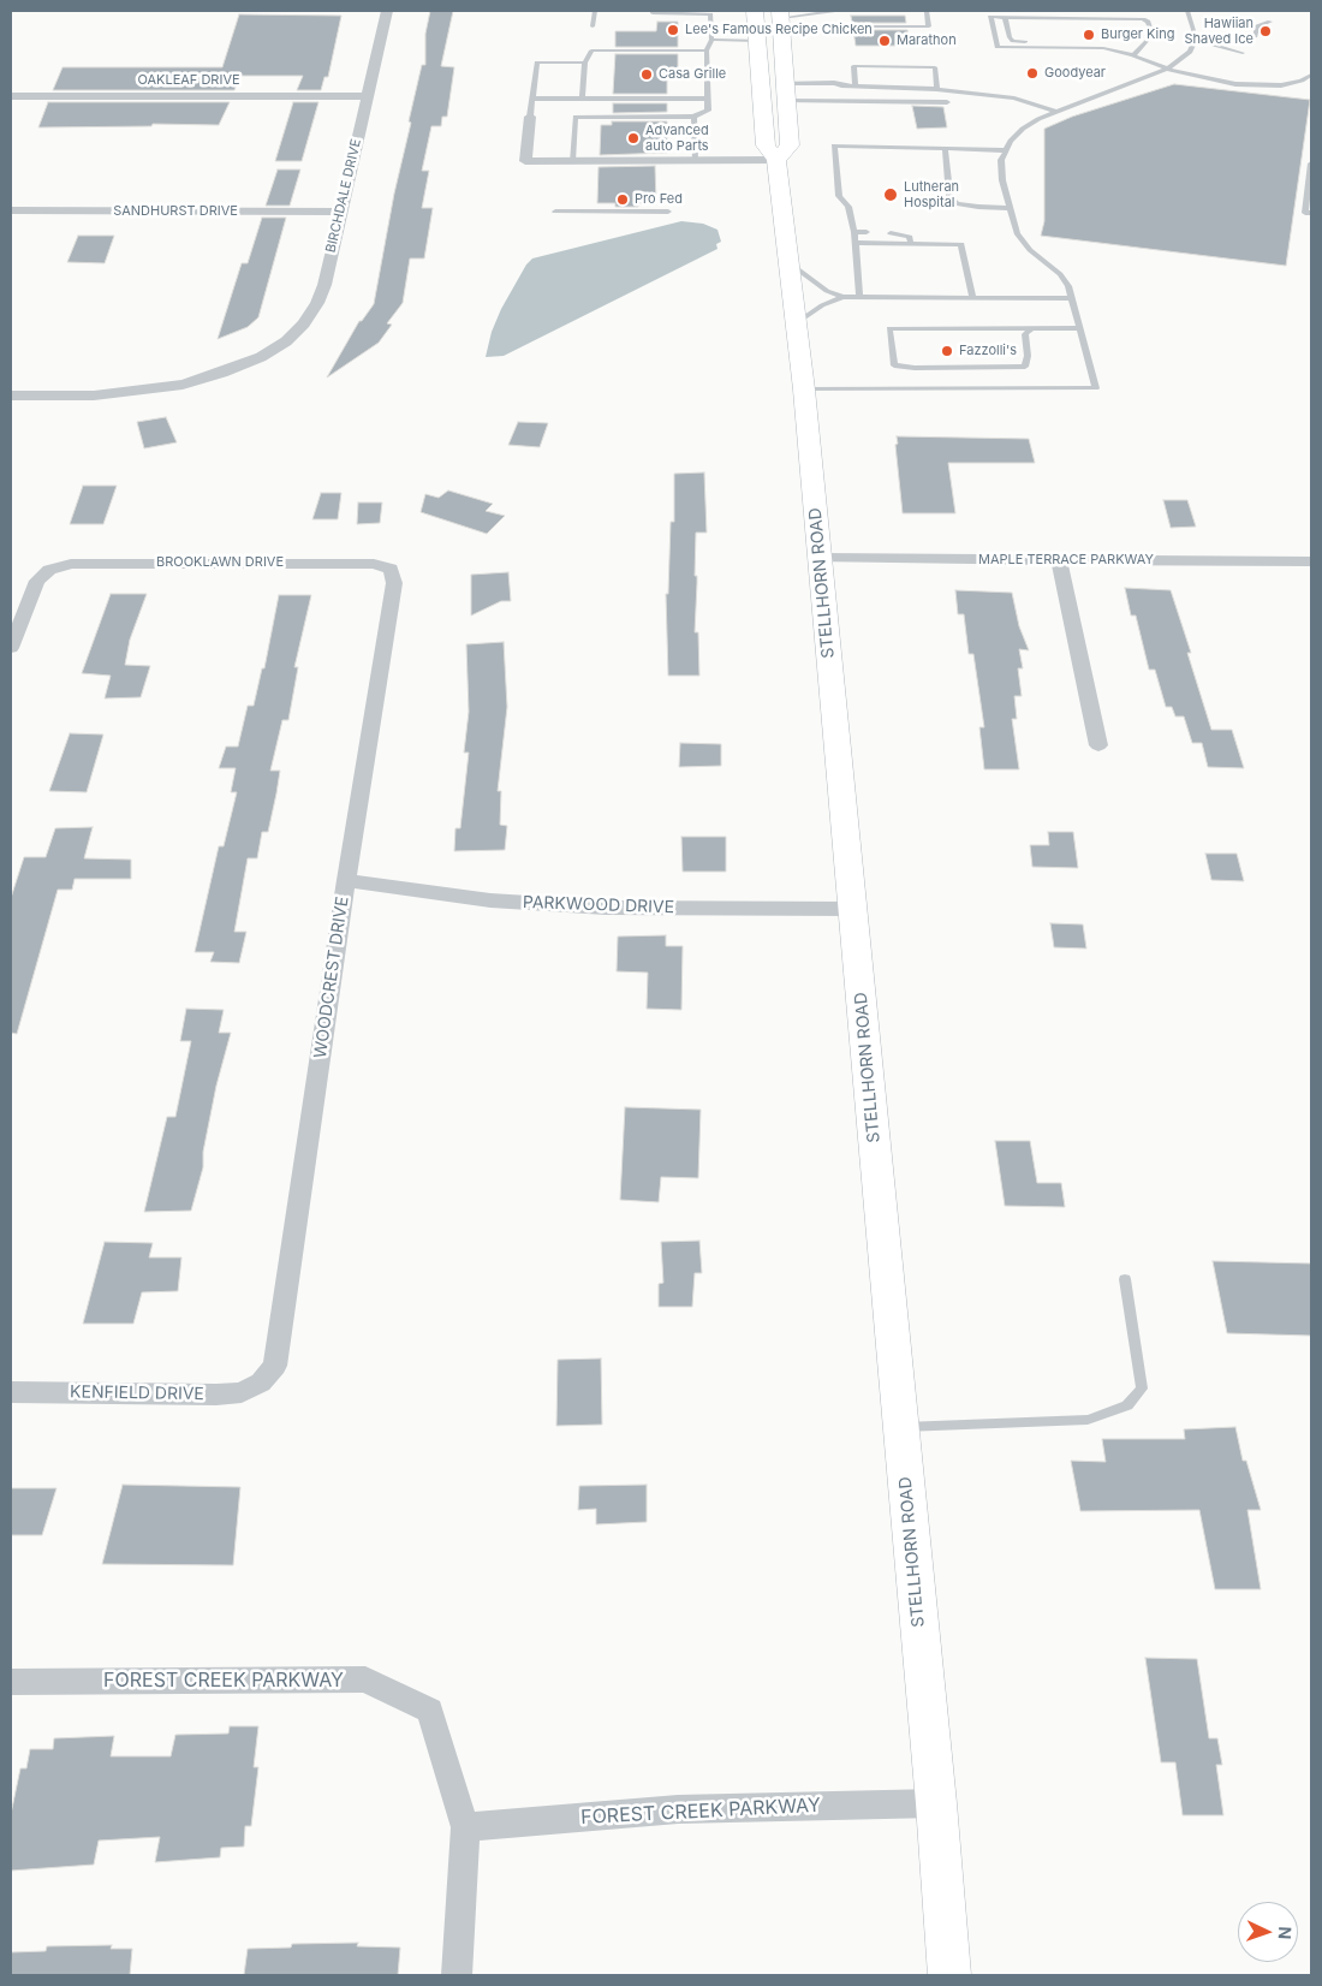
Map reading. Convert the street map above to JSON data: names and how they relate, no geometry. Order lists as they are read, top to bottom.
{
  "streets": {
    "main road": ["STELLHORN ROAD"],
    "street": [
      "OAKLEAF DRIVE",
      "BIRCHDALE DRIVE",
      "SANDHURST DRIVE",
      "MAPLE TERRACE PARKWAY",
      "BROOKLAWN DRIVE",
      "PARKWOOD DRIVE",
      "WOODCREST DRIVE",
      "KENFIELD DRIVE",
      "FOREST CREEK PARKWAY"
    ]
  },
  "crossings": [
    ["OAKLEAF DRIVE", "BIRCHDALE DRIVE"],
    ["BIRCHDALE DRIVE", "SANDHURST DRIVE"],
    ["MAPLE TERRACE PARKWAY", "STELLHORN ROAD"],
    ["BROOKLAWN DRIVE", "WOODCREST DRIVE"],
    ["STELLHORN ROAD", "PARKWOOD DRIVE"],
    ["STELLHORN ROAD", "FOREST CREEK PARKWAY"],
    ["PARKWOOD DRIVE", "WOODCREST DRIVE"],
    ["WOODCREST DRIVE", "KENFIELD DRIVE"]
  ],
  "places": [
    "Lee's Famous Recipe Chicken",
    "Hawiian Shaved Ice",
    "Burger King",
    "Marathon",
    "Goodyear",
    "Casa Grille",
    "Advanced auto Parts",
    "Lutheran Hospital",
    "Pro Fed",
    "Fazzolli's"
  ],
  "north": "right"
}
